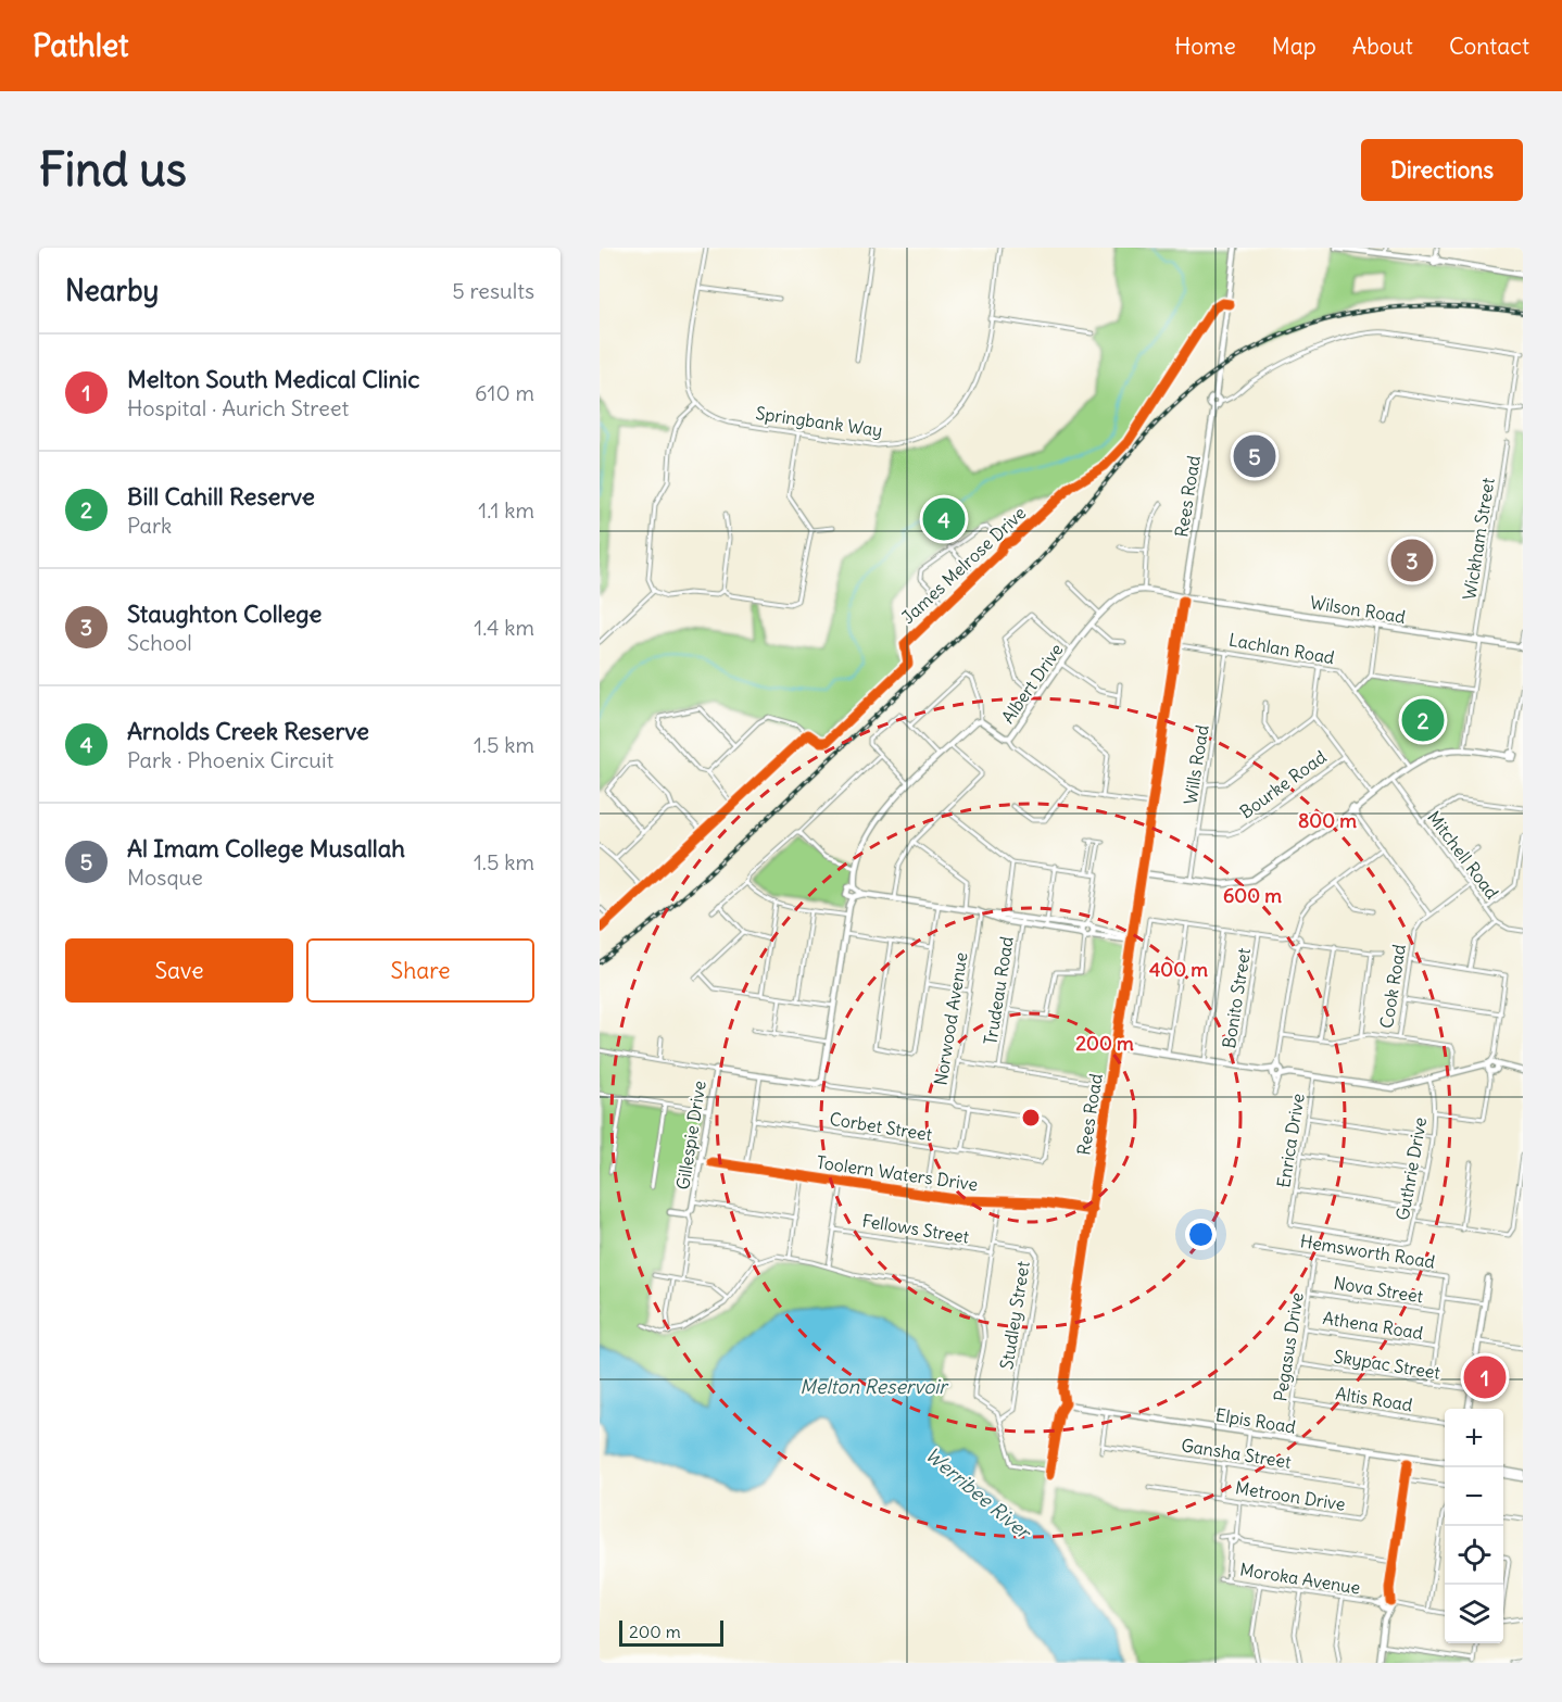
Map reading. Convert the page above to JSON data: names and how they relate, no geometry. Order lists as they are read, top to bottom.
{
  "streets": {
    "street": [
      "Springbank Way",
      "Rees Road",
      "Wickham Street",
      "James Melrose Drive",
      "Wilson Road",
      "Lachlan Road",
      "Albert Drive",
      "Wills Road",
      "Bourke Road",
      "Mitchell Road",
      "Cook Road",
      "Trudeau Road",
      "Bonito Street",
      "Norwood Avenue",
      "Corbet Street",
      "Gillespie Drive",
      "Enrica Drive",
      "Guthrie Drive",
      "Toolern Waters Drive",
      "Fellows Street",
      "Hemsworth Road",
      "Nova Street",
      "Studley Street",
      "Athena Road",
      "Pegasus Drive",
      "Skypac Street",
      "Altis Road",
      "Elpis Road",
      "Gansha Street",
      "Metroon Drive",
      "Moroka Avenue"
    ]
  },
  "crossings": [
    ["Rees Road", "James Melrose Drive"],
    ["Rees Road", "Wilson Road"],
    ["Rees Road", "Lachlan Road"],
    ["Rees Road", "Toolern Waters Drive"],
    ["Rees Road", "Studley Street"],
    ["Rees Road", "Elpis Road"],
    ["Wickham Street", "Wilson Road"],
    ["Lachlan Road", "Wills Road"],
    ["Albert Drive", "Gillespie Drive"],
    ["Wills Road", "Bourke Road"],
    ["Mitchell Road", "Cook Road"],
    ["Norwood Avenue", "Corbet Street"],
    ["Gillespie Drive", "Toolern Waters Drive"],
    ["Enrica Drive", "Guthrie Drive"],
    ["Hemsworth Road", "Pegasus Drive"],
    ["Nova Street", "Pegasus Drive"],
    ["Athena Road", "Pegasus Drive"],
    ["Pegasus Drive", "Skypac Street"],
    ["Pegasus Drive", "Altis Road"],
    ["Pegasus Drive", "Elpis Road"],
    ["Elpis Road", "Metroon Drive"],
    ["Gansha Street", "Metroon Drive"]
  ],
  "water": ["Melton Reservoir", "Werribee River"],
  "scale_bar": "200 m",
  "page": {
    "header": "Pathlet",
    "nav": [
      "Home",
      "Map",
      "About",
      "Contact"
    ],
    "buttons": [
      "Directions",
      ["Save", "Share"]
    ],
    "title": "Find us",
    "heading": ["Nearby", "5 results"],
    "list": [
      {
        "mark": "1",
        "name": "Melton South Medical Clinic",
        "note": "Hospital · Aurich Street",
        "value": "610 m"
      },
      {
        "mark": "2",
        "name": "Bill Cahill Reserve",
        "note": "Park",
        "value": "1.1 km"
      },
      {
        "mark": "3",
        "name": "Staughton College",
        "note": "School",
        "value": "1.4 km"
      },
      {
        "mark": "4",
        "name": "Arnolds Creek Reserve",
        "note": "Park · Phoenix Circuit",
        "value": "1.5 km"
      },
      {
        "mark": "5",
        "name": "Al Imam College Musallah",
        "note": "Mosque",
        "value": "1.5 km"
      }
    ],
    "pins": [
      "5",
      "4",
      "3",
      "2",
      "1"
    ],
    "map_buttons": ["+", "−"],
    "scale": "200 m"
  },
  "rings": [
    "800 m",
    "600 m",
    "400 m",
    "200 m"
  ]
}
